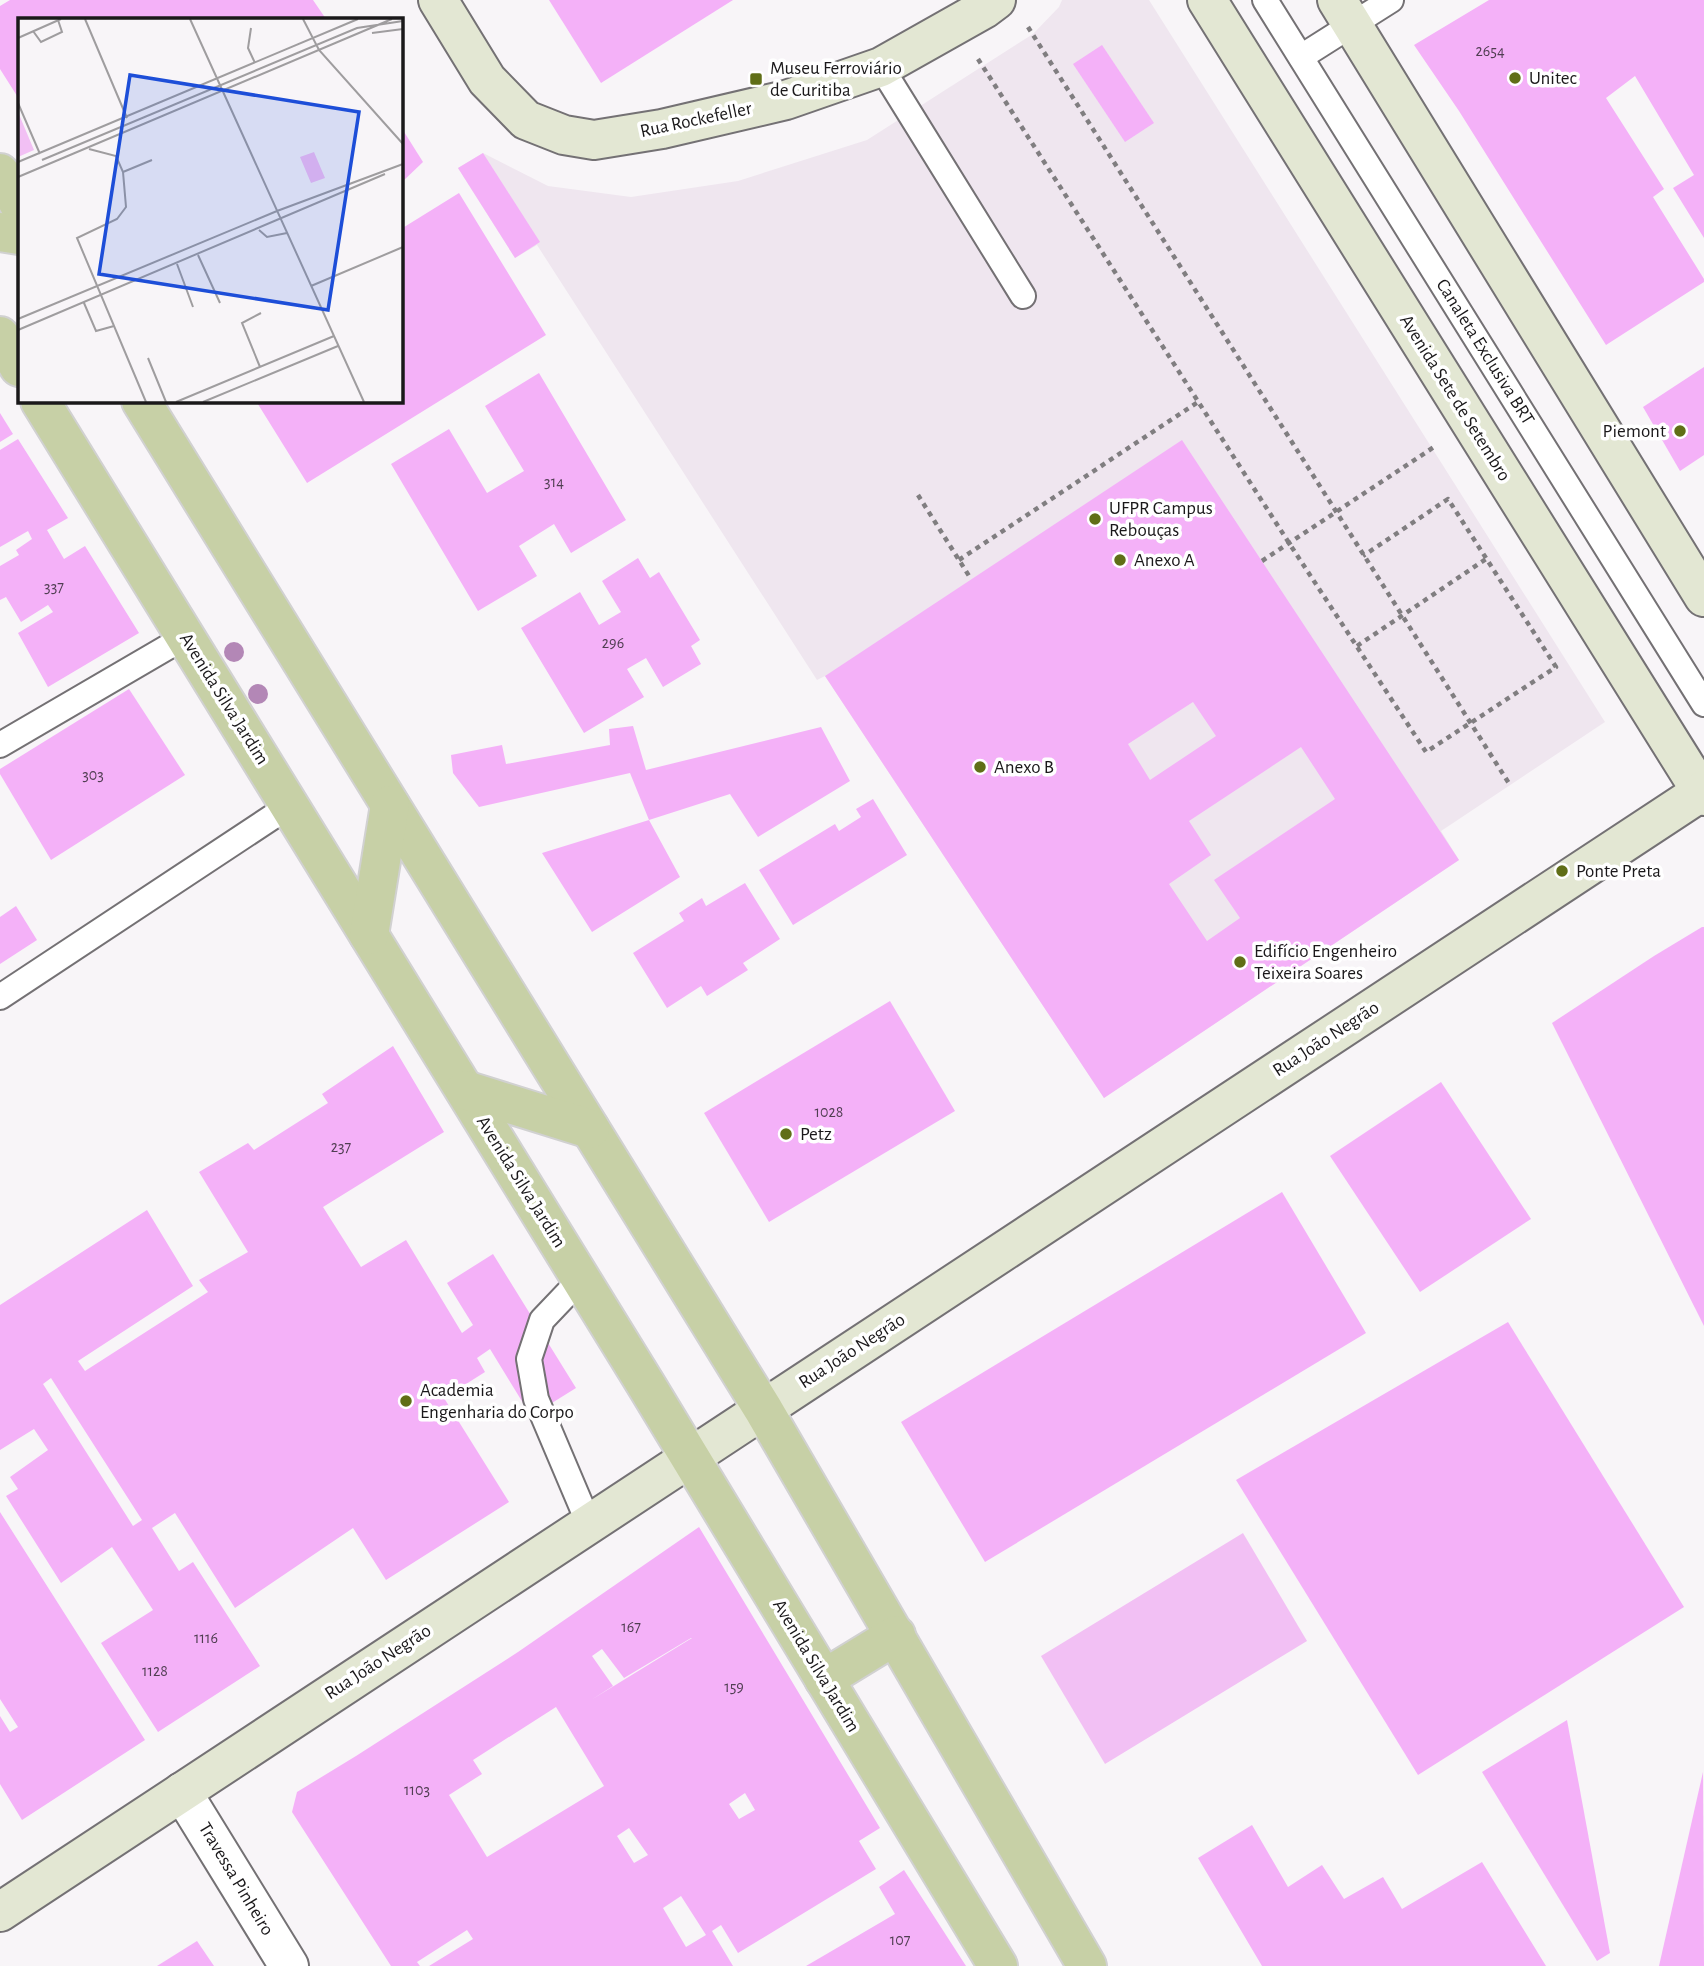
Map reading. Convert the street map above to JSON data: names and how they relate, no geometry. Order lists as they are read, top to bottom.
{
  "streets": {
    "main road": [
      "Rua Rockefeller",
      "Avenida Sete de Setembro",
      "Avenida Silva Jardim",
      "Rua João Negrão"
    ],
    "street": ["Travessa Pinheiro"],
    "lane": ["Canaleta Exclusiva BRT"]
  },
  "crossings": [
    ["Avenida Sete de Setembro", "Rua João Negrão"],
    ["Avenida Silva Jardim", "Rua João Negrão"],
    ["Rua João Negrão", "Travessa Pinheiro"]
  ],
  "places": {
    "other": [
      "Unitec",
      "Piemont",
      "UFPR Campus Rebouças",
      "Anexo A",
      "Anexo B",
      "Ponte Preta",
      "Edifício Engenheiro Teixeira Soares",
      "Petz",
      "Academia Engenharia do Corpo"
    ],
    "transit": ["Museu Ferroviário de Curitiba"]
  },
  "house_numbers": [
    "2654",
    "314",
    "337",
    "296",
    "303",
    "1028",
    "237",
    "167",
    "1116",
    "1128",
    "159",
    "1103",
    "107"
  ]
}
